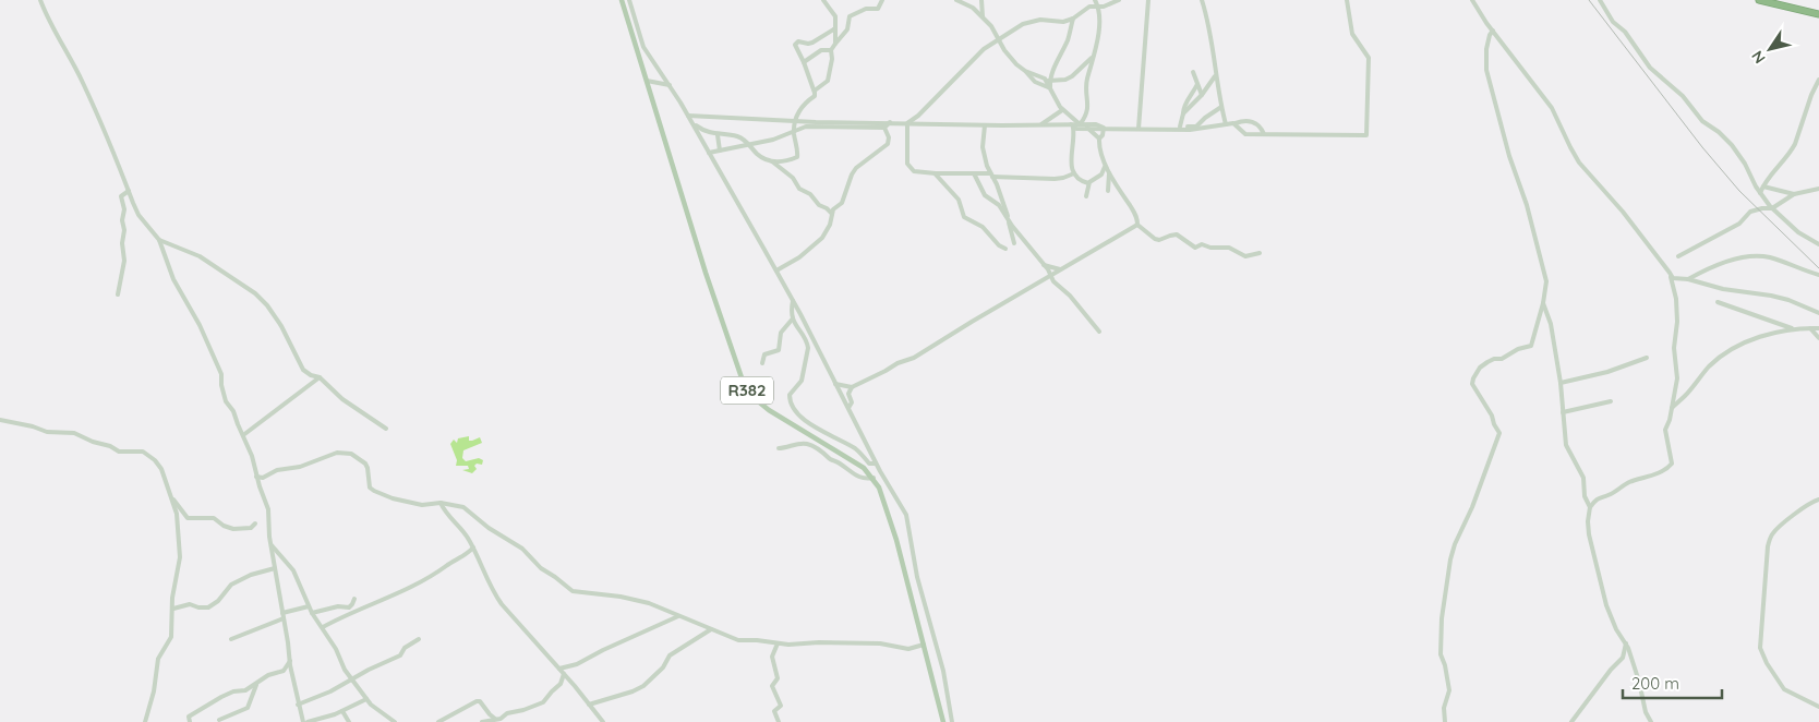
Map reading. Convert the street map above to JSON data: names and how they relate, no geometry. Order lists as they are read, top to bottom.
{
  "streets": {
    "main road": ["R382"]
  },
  "scale_bar": "200 m",
  "north": "bottom left"
}
